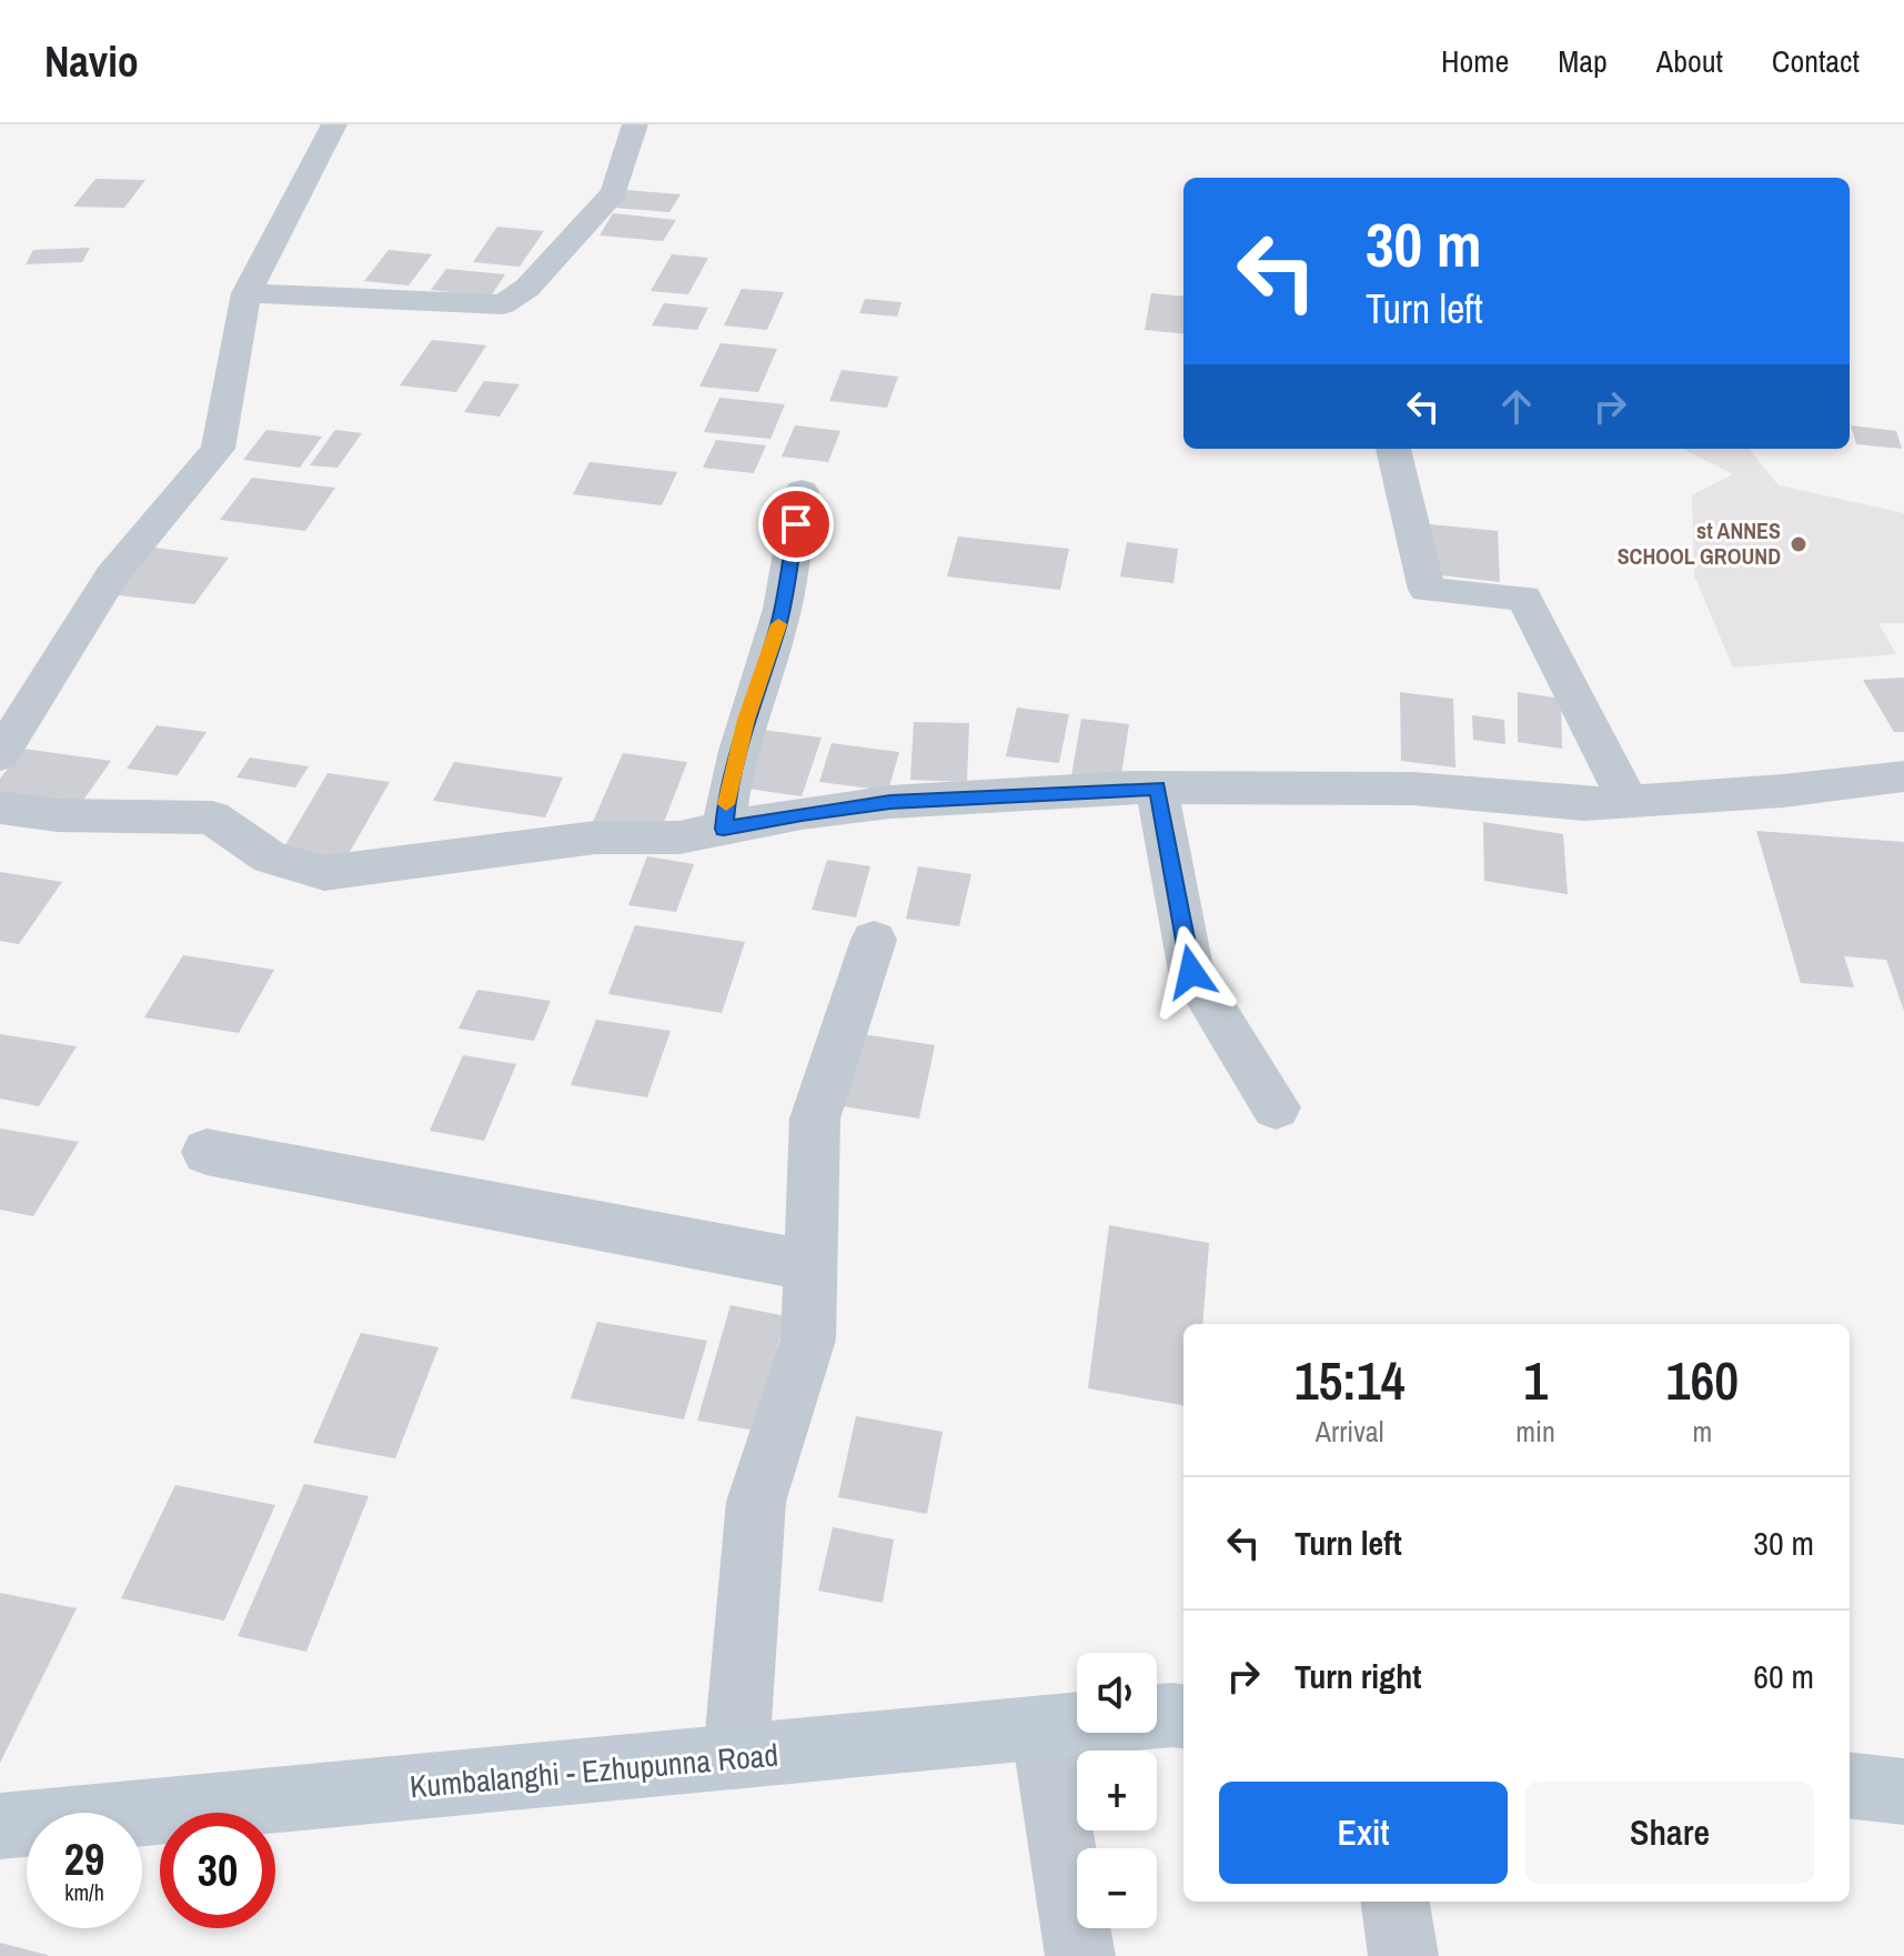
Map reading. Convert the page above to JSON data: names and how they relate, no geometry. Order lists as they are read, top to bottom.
{
  "streets": {
    "main road": ["Kumbalanghi - Ezhupunna Road"]
  },
  "places": ["st ANNES SCHOOL GROUND"],
  "page": {
    "header": "Navio",
    "nav": [
      "Home",
      "Map",
      "About",
      "Contact"
    ],
    "turn": ["30 m", "Turn left"],
    "eta": [
      "15:14",
      "Arrival",
      "1",
      "min",
      "160",
      "m"
    ],
    "list": [
      {
        "name": "Turn left",
        "value": "30 m"
      },
      {
        "name": "Turn right",
        "value": "60 m"
      }
    ],
    "map_buttons": ["+", "−"],
    "buttons": ["Exit", "Share"],
    "speed": "29 km/h",
    "limit": "30"
  }
}
